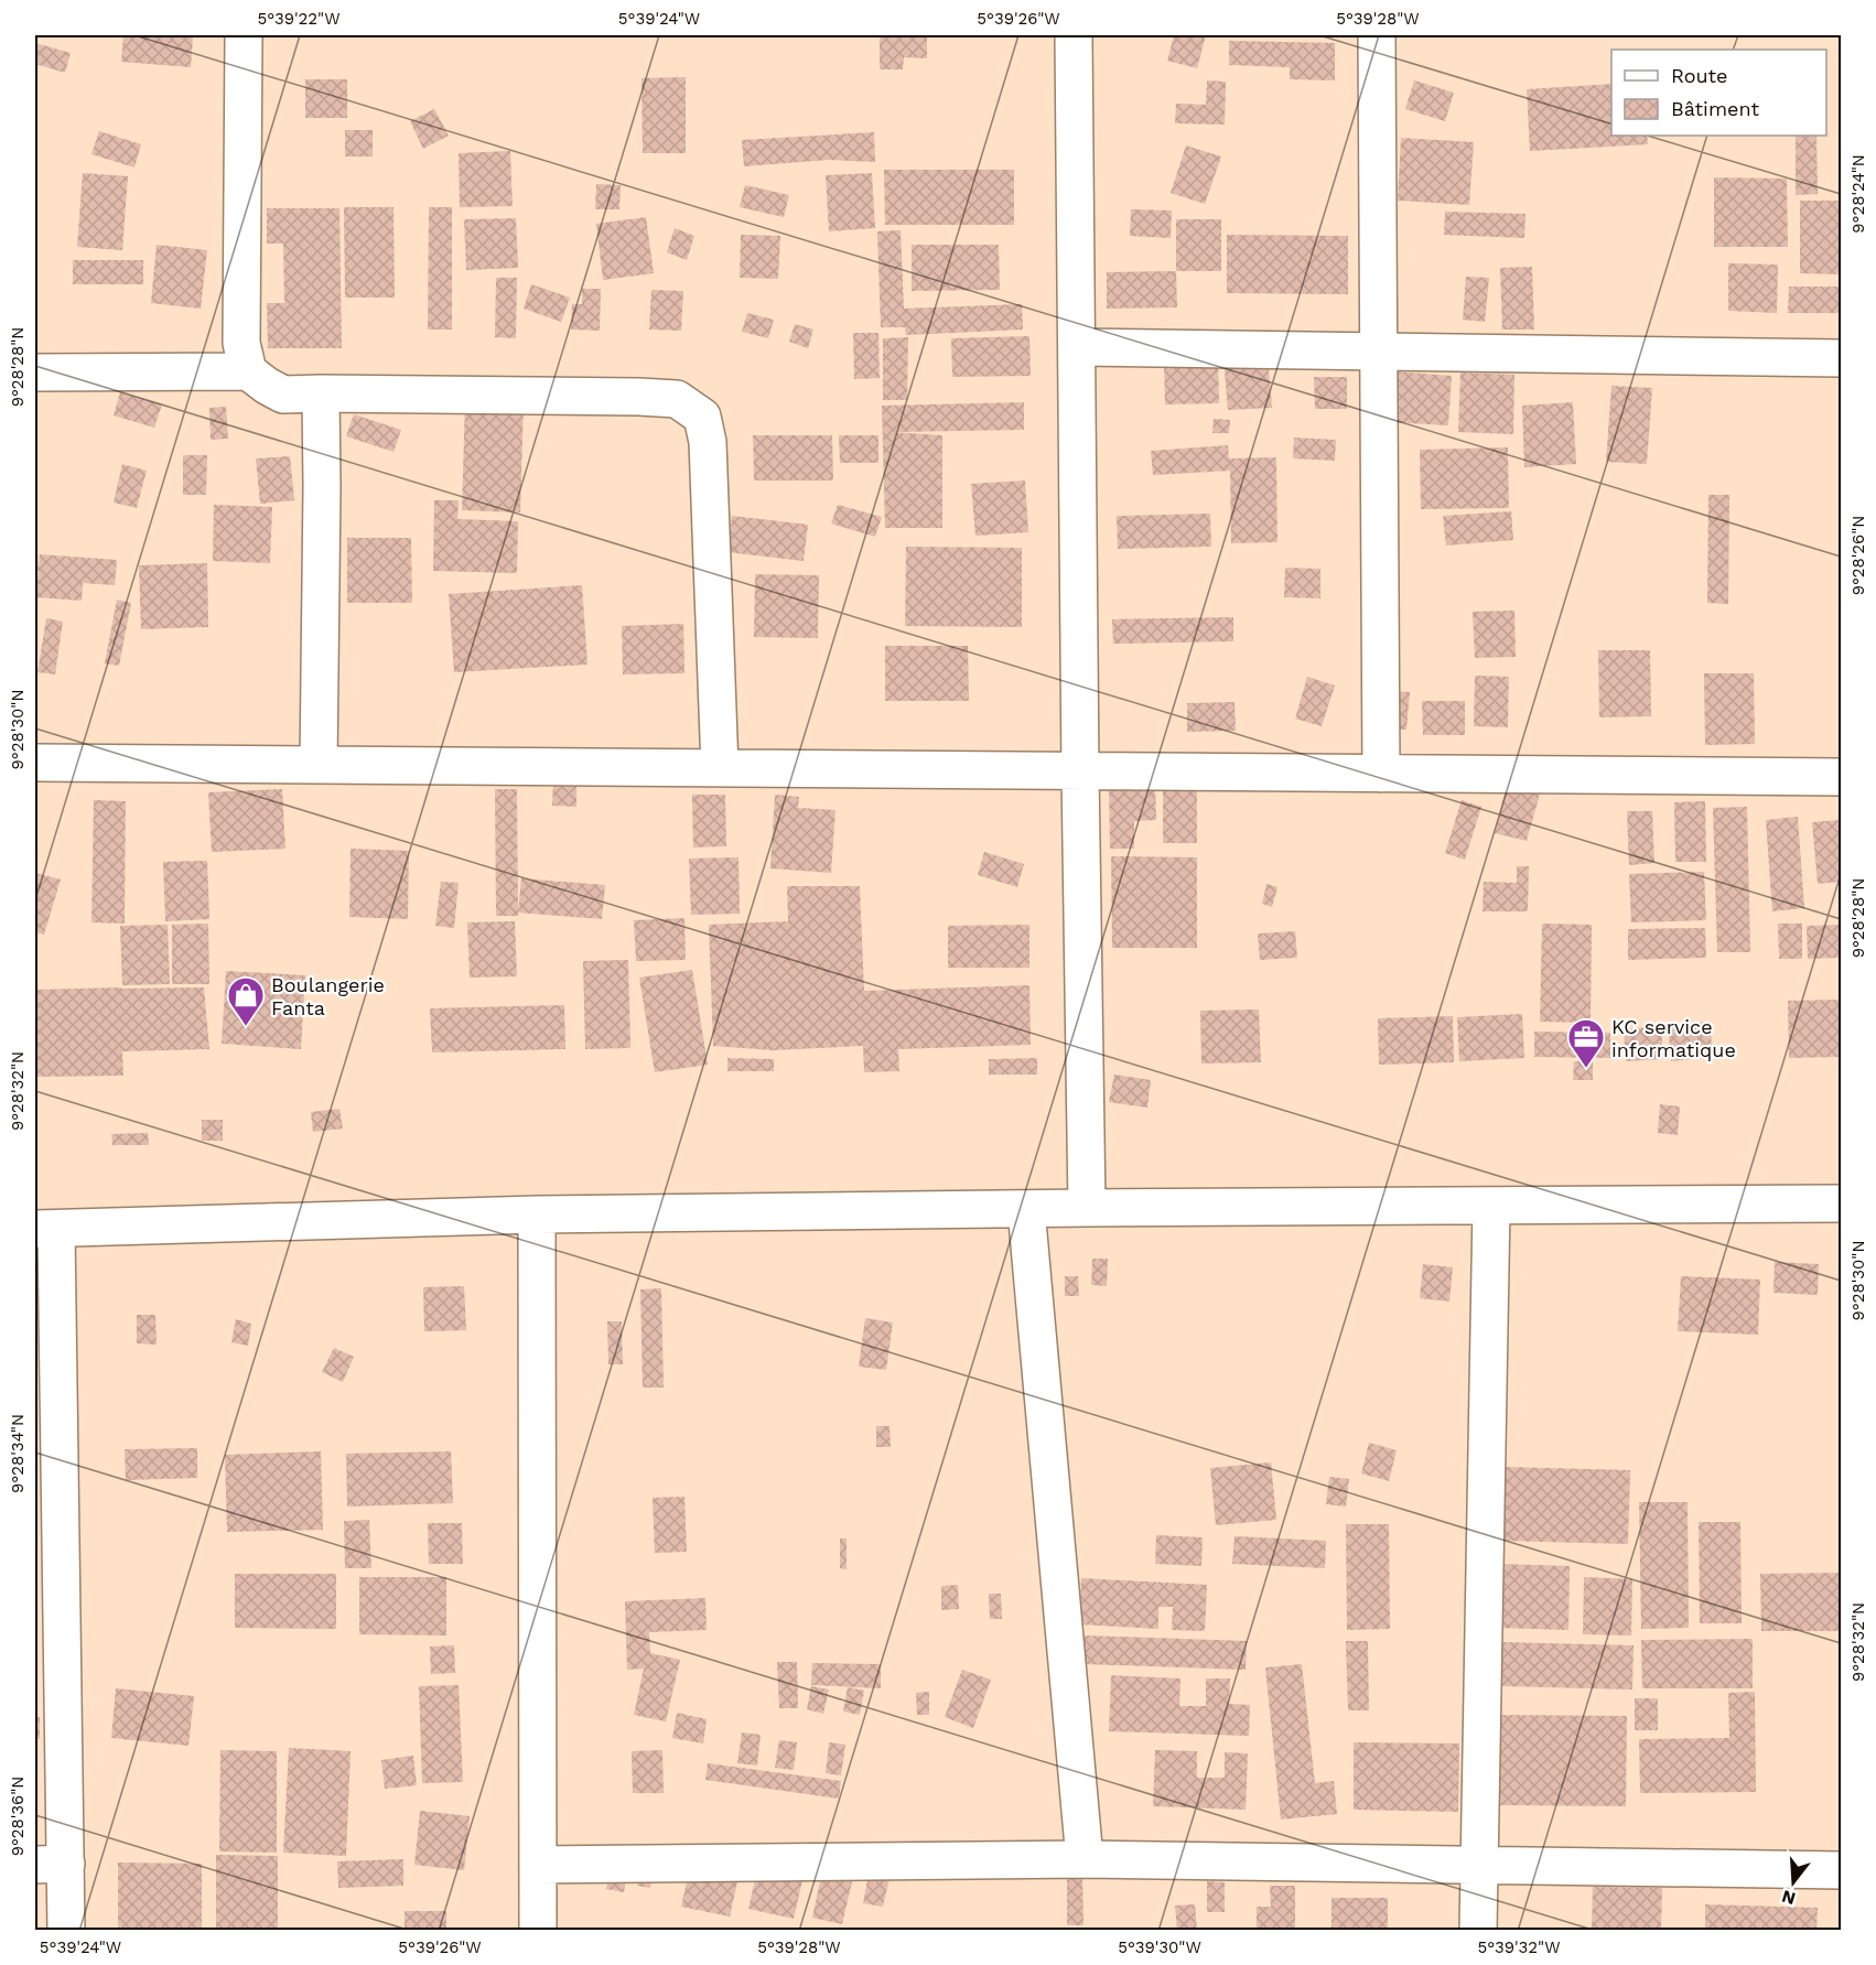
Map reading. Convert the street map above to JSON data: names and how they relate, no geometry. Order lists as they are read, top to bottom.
{
  "places": {
    "shop": ["Boulangerie Fanta"],
    "office": ["KC service informatique"]
  },
  "legend": ["Route", "Bâtiment"],
  "north": "bottom",
  "coordinates": [
    "5°39'22\"W",
    "5°39'24\"W",
    "5°39'26\"W",
    "5°39'28\"W",
    "9°28'24\"N",
    "9°28'28\"N",
    "9°28'26\"N",
    "9°28'30\"N",
    "9°28'32\"N",
    "9°28'34\"N",
    "9°28'36\"N",
    "5°39'30\"W",
    "5°39'32\"W"
  ]
}
